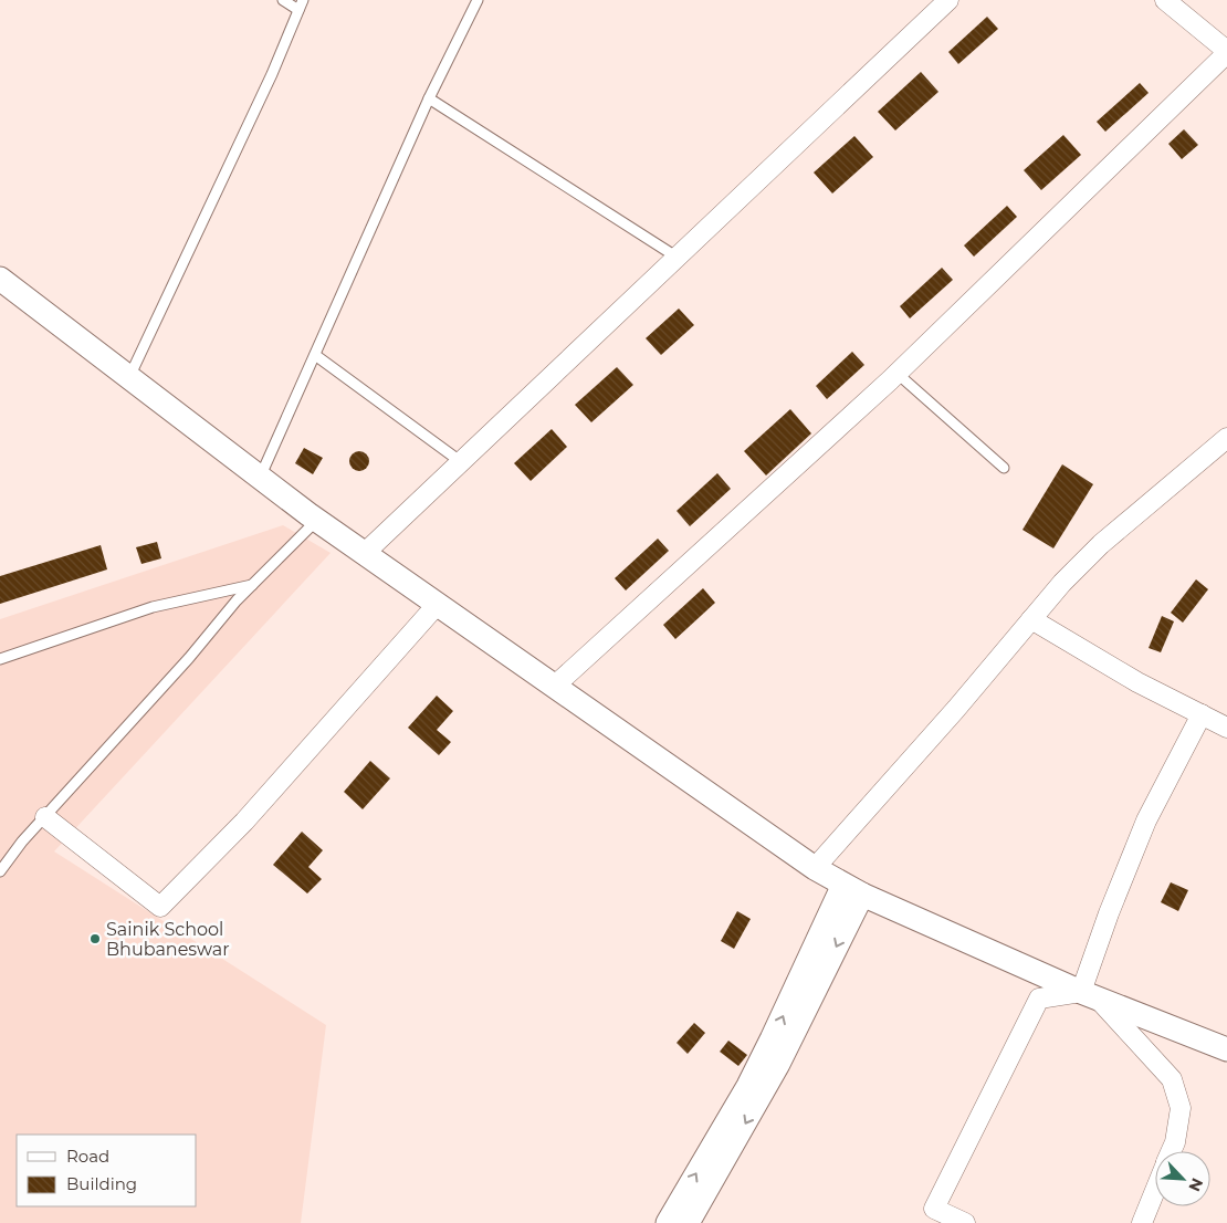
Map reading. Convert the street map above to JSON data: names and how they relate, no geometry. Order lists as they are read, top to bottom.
{
  "places": ["Sainik School Bhubaneswar"],
  "legend": ["Road", "Building"],
  "north": "bottom right"
}
